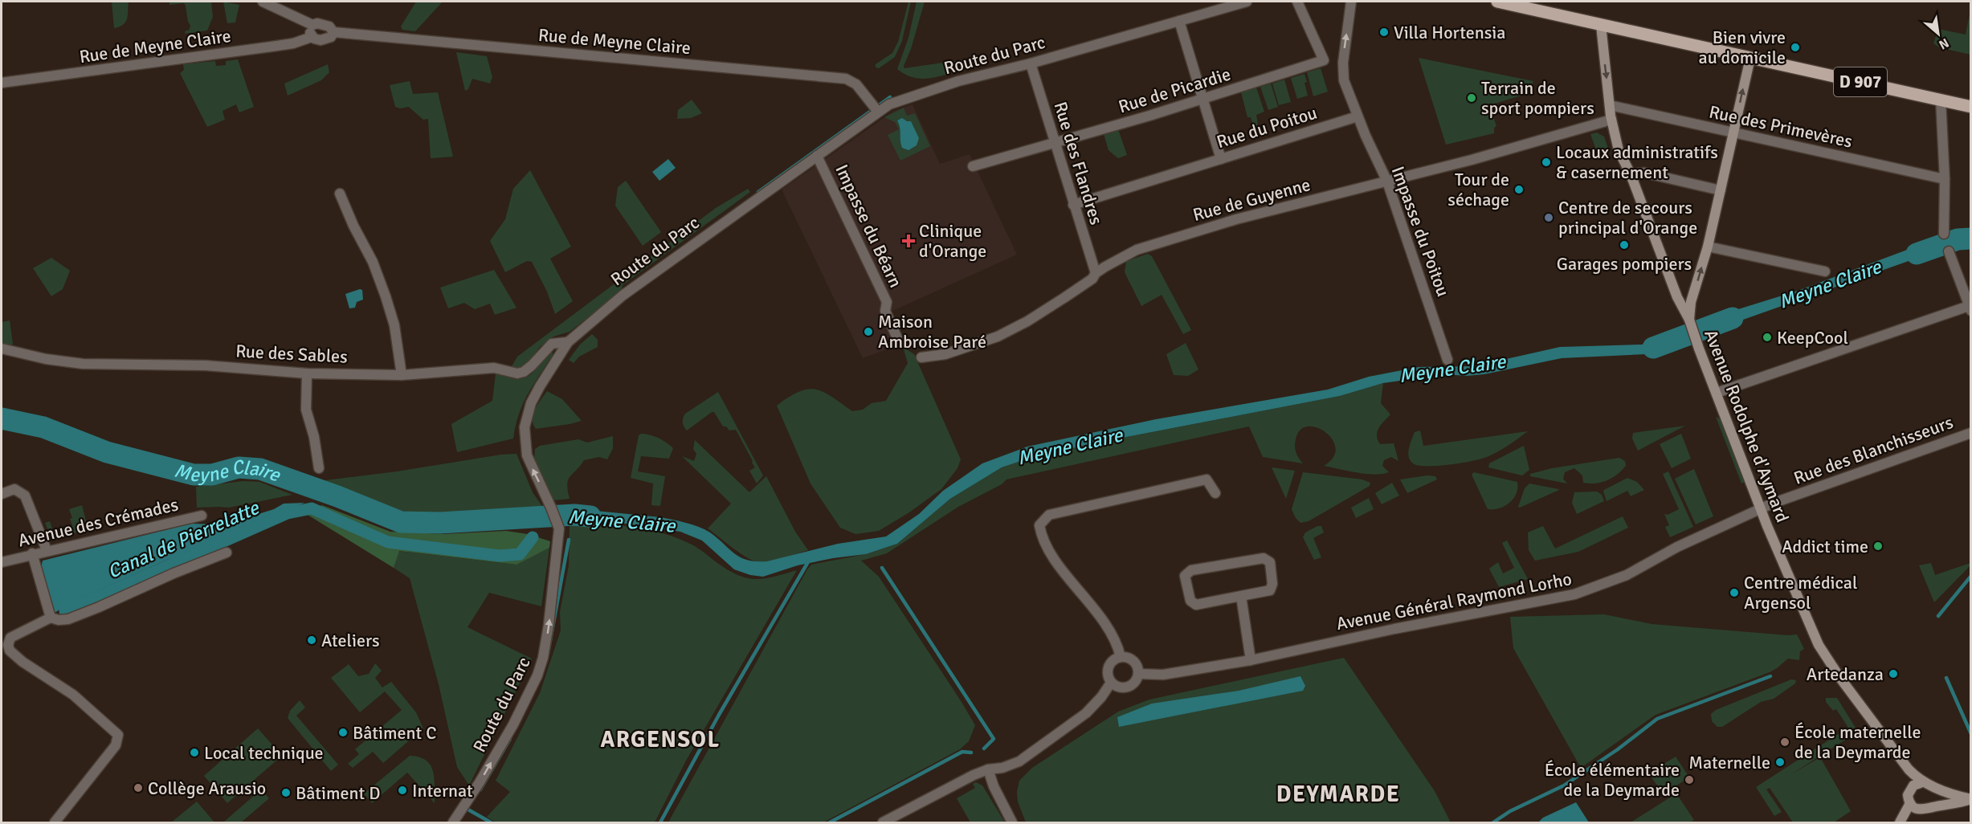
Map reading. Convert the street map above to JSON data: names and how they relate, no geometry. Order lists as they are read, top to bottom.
{
  "streets": {
    "main road": ["D 907"],
    "street": [
      "Rue de Meyne Claire",
      "Route du Parc",
      "Rue de Picardie",
      "Rue des Primevères",
      "Rue du Poitou",
      "Rue des Flandres",
      "Rue de Guyenne",
      "Impasse du Béarn",
      "Impasse du Poitou",
      "Rue des Sables",
      "Avenue Rodolphe d'Aymard",
      "Rue des Blanchisseurs",
      "Avenue des Crémades",
      "Avenue Général Raymond Lorho"
    ]
  },
  "crossings": [
    ["Rue de Meyne Claire", "Route du Parc"],
    ["Route du Parc", "Rue des Flandres"],
    ["Route du Parc", "Impasse du Béarn"],
    ["Route du Parc", "Rue des Sables"],
    ["D 907", "Avenue Rodolphe d'Aymard"],
    ["Rue de Picardie", "Rue des Flandres"],
    ["Rue des Primevères", "Avenue Rodolphe d'Aymard"],
    ["Rue du Poitou", "Rue des Flandres"],
    ["Rue du Poitou", "Impasse du Poitou"],
    ["Rue des Flandres", "Rue de Guyenne"],
    ["Rue de Guyenne", "Impasse du Poitou"],
    ["Rue de Guyenne", "Avenue Rodolphe d'Aymard"],
    ["Avenue Rodolphe d'Aymard", "Rue des Blanchisseurs"],
    ["Avenue Rodolphe d'Aymard", "Avenue Général Raymond Lorho"],
    ["Rue des Blanchisseurs", "Avenue Général Raymond Lorho"]
  ],
  "one_way": ["Route du Parc"],
  "districts": ["ARGENSOL", "DEYMARDE"],
  "water": ["Meyne Claire", "Canal de Pierrelatte"],
  "places": {
    "other": [
      "Villa Hortensia",
      "Bien vivre au domicile",
      "Terrain de sport pompiers",
      "Locaux administratifs & casernement",
      "Tour de séchage",
      "Centre de secours principal d'Orange",
      "Garages pompiers",
      "Maison Ambroise Paré",
      "KeepCool",
      "Addict time",
      "Centre médical Argensol",
      "Ateliers",
      "Artedanza",
      "Bâtiment C",
      "École maternelle de la Deymarde",
      "Local technique",
      "Maternelle",
      "École élémentaire de la Deymarde",
      "Collège Arausio",
      "Internat",
      "Bâtiment D"
    ],
    "health": ["Clinique d'Orange"]
  },
  "north": "bottom right"
}
